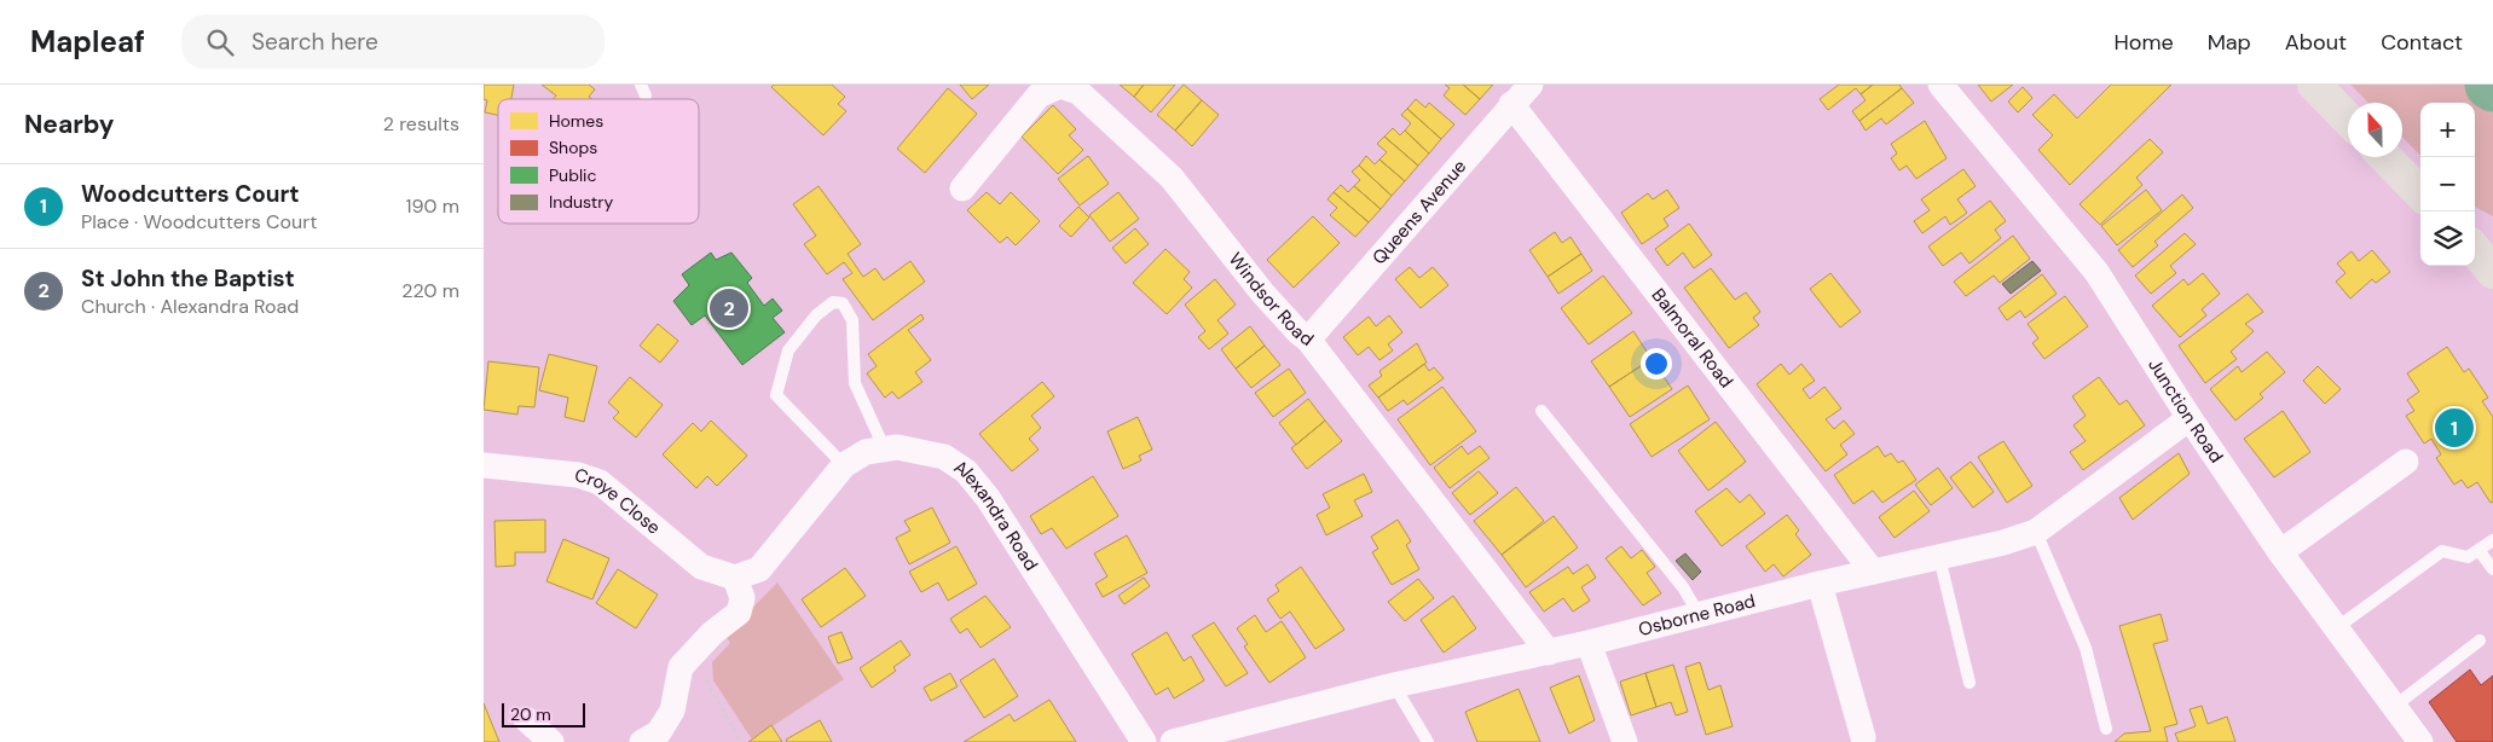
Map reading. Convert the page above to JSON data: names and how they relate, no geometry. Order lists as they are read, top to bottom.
{
  "streets": {
    "street": [
      "Queens Avenue",
      "Windsor Road",
      "Balmoral Road",
      "Junction Road",
      "Croye Close",
      "Alexandra Road",
      "Osborne Road"
    ]
  },
  "crossings": [
    ["Queens Avenue", "Windsor Road"],
    ["Queens Avenue", "Balmoral Road"],
    ["Windsor Road", "Osborne Road"],
    ["Balmoral Road", "Osborne Road"],
    ["Junction Road", "Osborne Road"],
    ["Croye Close", "Alexandra Road"]
  ],
  "legend": [
    "Homes",
    "Shops",
    "Public",
    "Industry"
  ],
  "scale_bar": "20 m",
  "north": "top",
  "page": {
    "header": "Mapleaf",
    "search": "Search here",
    "nav": [
      "Home",
      "Map",
      "About",
      "Contact"
    ],
    "heading": ["Nearby", "2 results"],
    "map_buttons": ["+", "−"],
    "list": [
      {
        "mark": "1",
        "name": "Woodcutters Court",
        "note": "Place · Woodcutters Court",
        "value": "190 m"
      },
      {
        "mark": "2",
        "name": "St John the Baptist",
        "note": "Church · Alexandra Road",
        "value": "220 m"
      }
    ],
    "pins": ["2", "1"],
    "scale": "20 m"
  }
}
